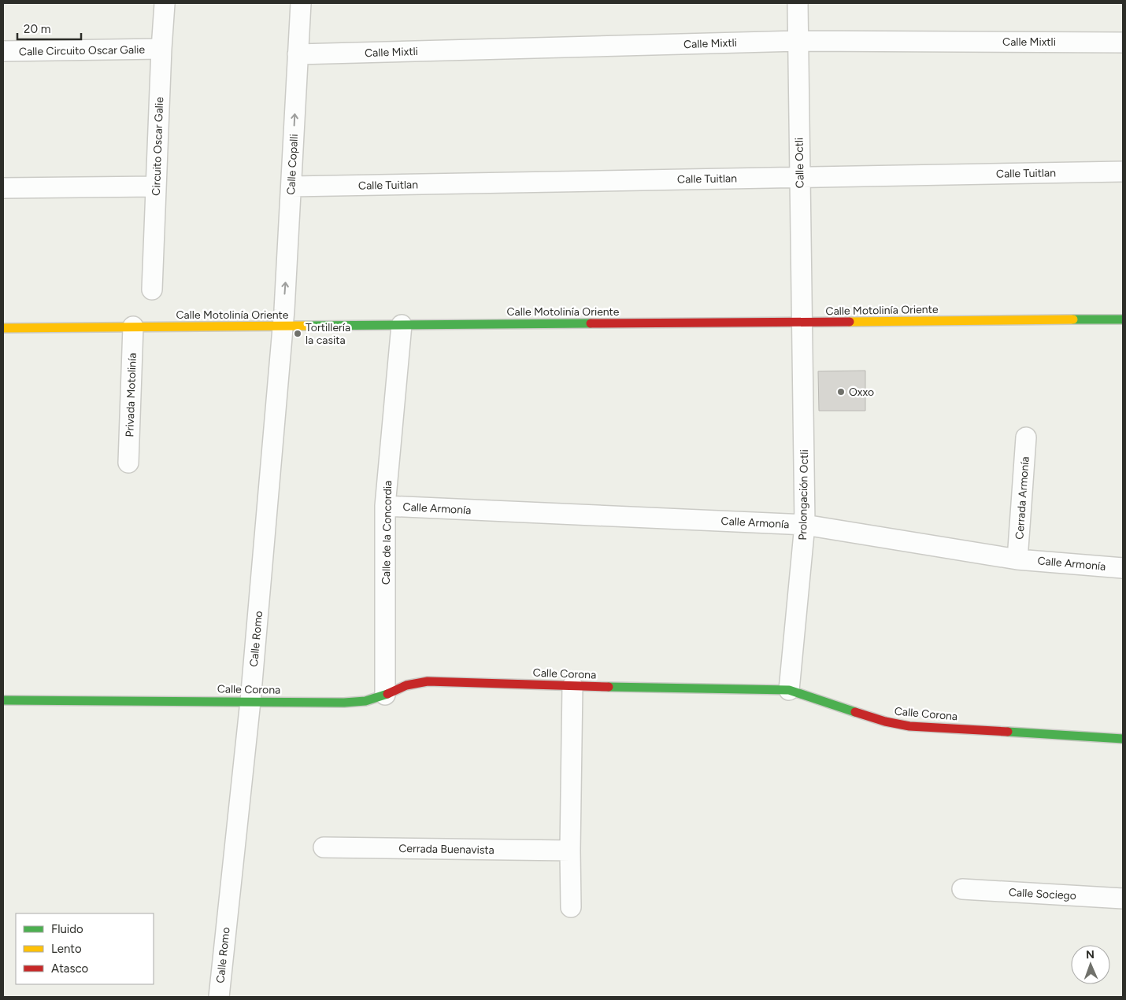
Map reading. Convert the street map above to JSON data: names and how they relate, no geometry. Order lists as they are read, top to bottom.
{
  "streets": {
    "street": [
      "Calle Mixtli",
      "Calle Circuito Oscar Galie",
      "Circuito Oscar Galie",
      "Calle Octli",
      "Calle Copalli",
      "Calle Tuitlan",
      "Calle Motolinía Oriente",
      "Privada Motolinía",
      "Prolongación Octli",
      "Cerrada Armonía",
      "Calle Armonía",
      "Calle de la Concordia",
      "Calle Romo",
      "Calle Corona",
      "Cerrada Buenavista",
      "Calle Sociego"
    ]
  },
  "crossings": [
    ["Calle Mixtli", "Calle Octli"],
    ["Calle Mixtli", "Calle Copalli"],
    ["Calle Circuito Oscar Galie", "Circuito Oscar Galie"],
    ["Calle Octli", "Calle Tuitlan"],
    ["Calle Octli", "Calle Motolinía Oriente"],
    ["Calle Octli", "Prolongación Octli"],
    ["Calle Copalli", "Calle Tuitlan"],
    ["Calle Copalli", "Calle Motolinía Oriente"],
    ["Calle Copalli", "Calle Romo"],
    ["Calle Motolinía Oriente", "Privada Motolinía"],
    ["Calle Motolinía Oriente", "Prolongación Octli"],
    ["Calle Motolinía Oriente", "Calle de la Concordia"],
    ["Calle Motolinía Oriente", "Calle Romo"],
    ["Prolongación Octli", "Calle Armonía"],
    ["Prolongación Octli", "Calle Corona"],
    ["Cerrada Armonía", "Calle Armonía"],
    ["Calle Armonía", "Calle de la Concordia"],
    ["Calle de la Concordia", "Calle Corona"],
    ["Calle Romo", "Calle Corona"]
  ],
  "one_way": ["Calle Copalli"],
  "places": ["Tortillería la casita", "Oxxo"],
  "legend": ["Fluido", "Lento", "Atasco"],
  "scale_bar": "20 m",
  "north": "top"
}
